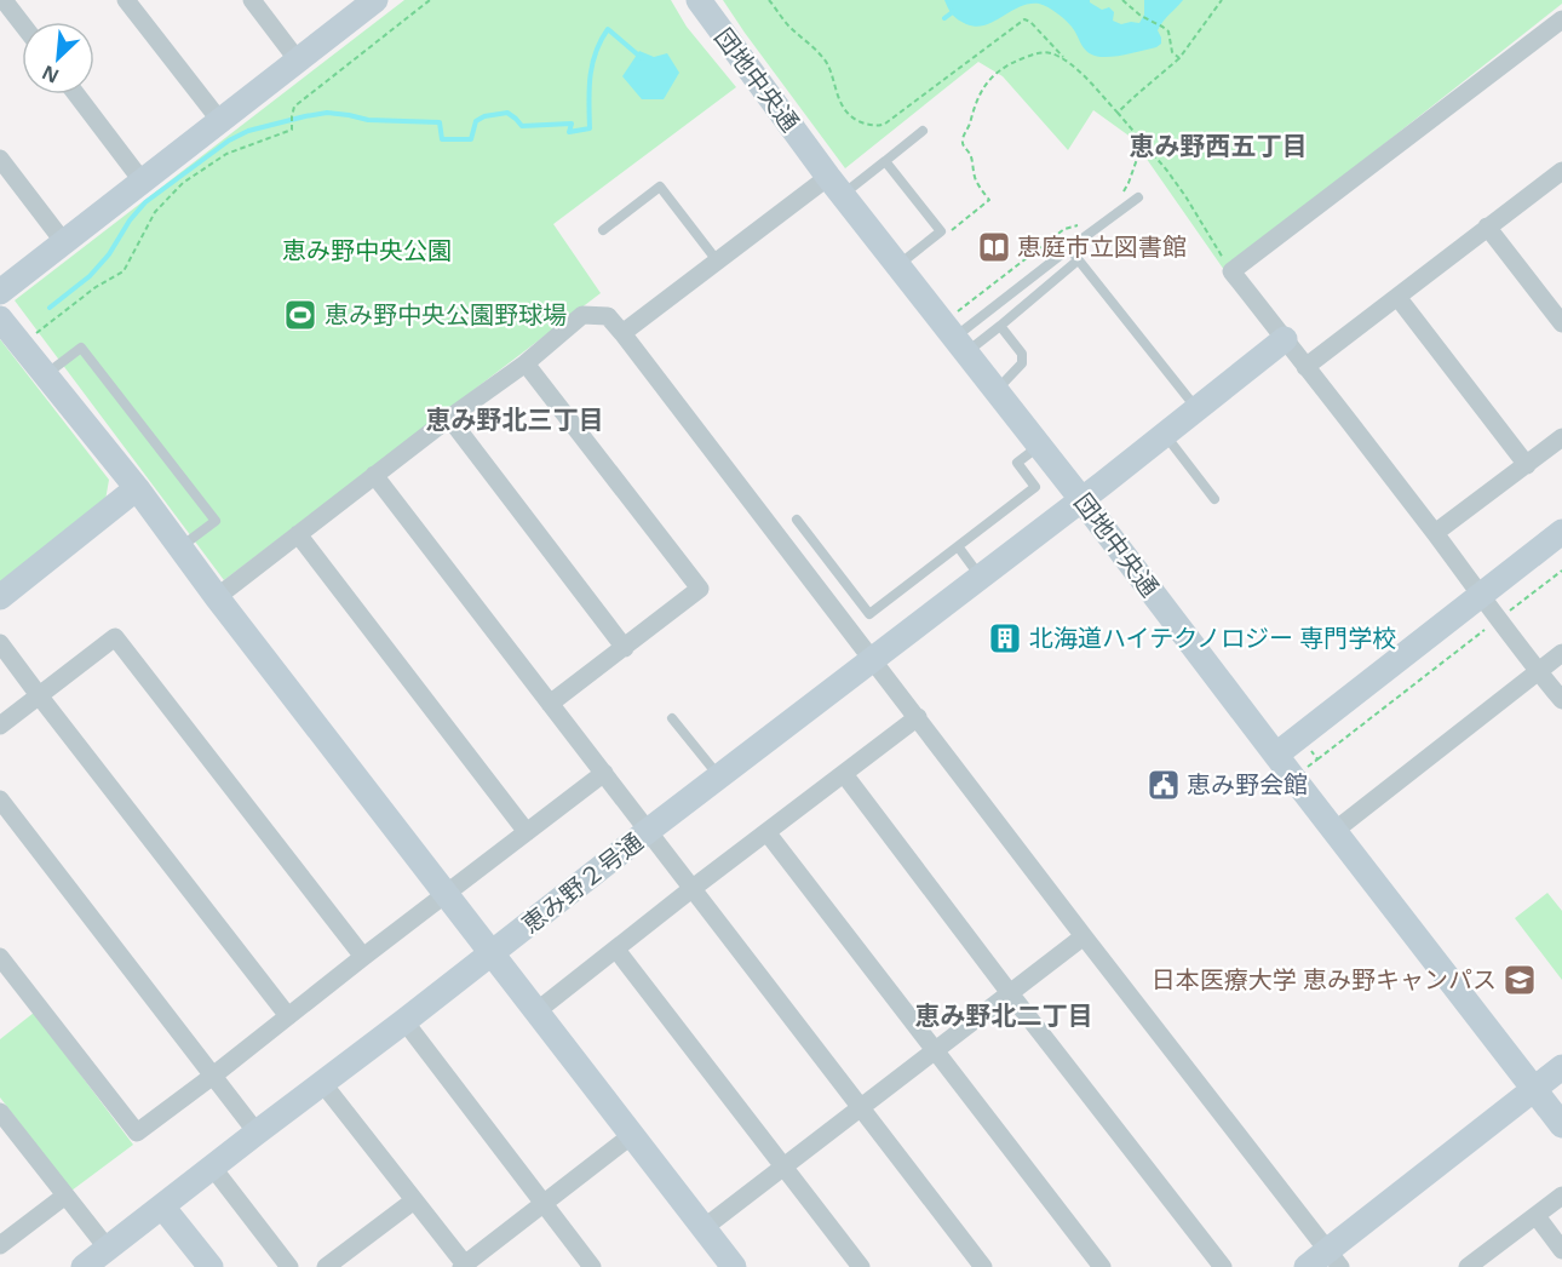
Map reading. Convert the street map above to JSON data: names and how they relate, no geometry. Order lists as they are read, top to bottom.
{
  "streets": {
    "street": ["団地中央通", "恵み野２号通"]
  },
  "crossings": [
    ["団地中央通", "恵み野２号通"]
  ],
  "districts": ["恵み野西五丁目", "恵み野北三丁目", "恵み野北二丁目"],
  "parks": ["恵み野中央公園"],
  "places": {
    "library": ["恵庭市立図書館"],
    "sports": ["恵み野中央公園野球場"],
    "building": ["北海道ハイテクノロジー 専門学校"],
    "public building": ["恵み野会館"],
    "school or university": ["日本医療大学 恵み野キャンパス"]
  },
  "north": "bottom left"
}
